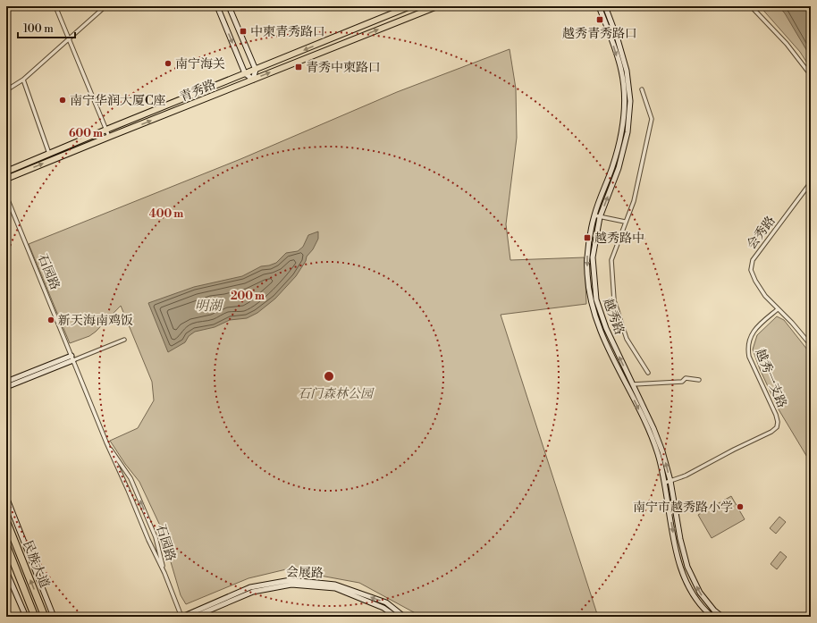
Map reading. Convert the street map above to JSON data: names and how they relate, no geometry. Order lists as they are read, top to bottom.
{
  "streets": {
    "highway": ["民族大道"],
    "main road": ["青秀路", "越秀路", "会展路"],
    "street": ["会秀路", "石园路", "越秀一支路"]
  },
  "crossings": [
    ["会秀路", "越秀一支路"],
    ["石园路", "会展路"],
    ["越秀路", "越秀一支路"]
  ],
  "water": ["明湖"],
  "parks": ["石门森林公园"],
  "places": {
    "transit": [
      "越秀青秀路口",
      "中柬青秀路口",
      "青秀中柬路口",
      "越秀路中"
    ],
    "other": [
      "南宁海关",
      "南宁华润大厦C座",
      "新天海南鸡饭",
      "南宁市越秀路小学"
    ]
  },
  "scale_bar": "100 m",
  "rings": ["600 m", "400 m", "200 m"]
}
